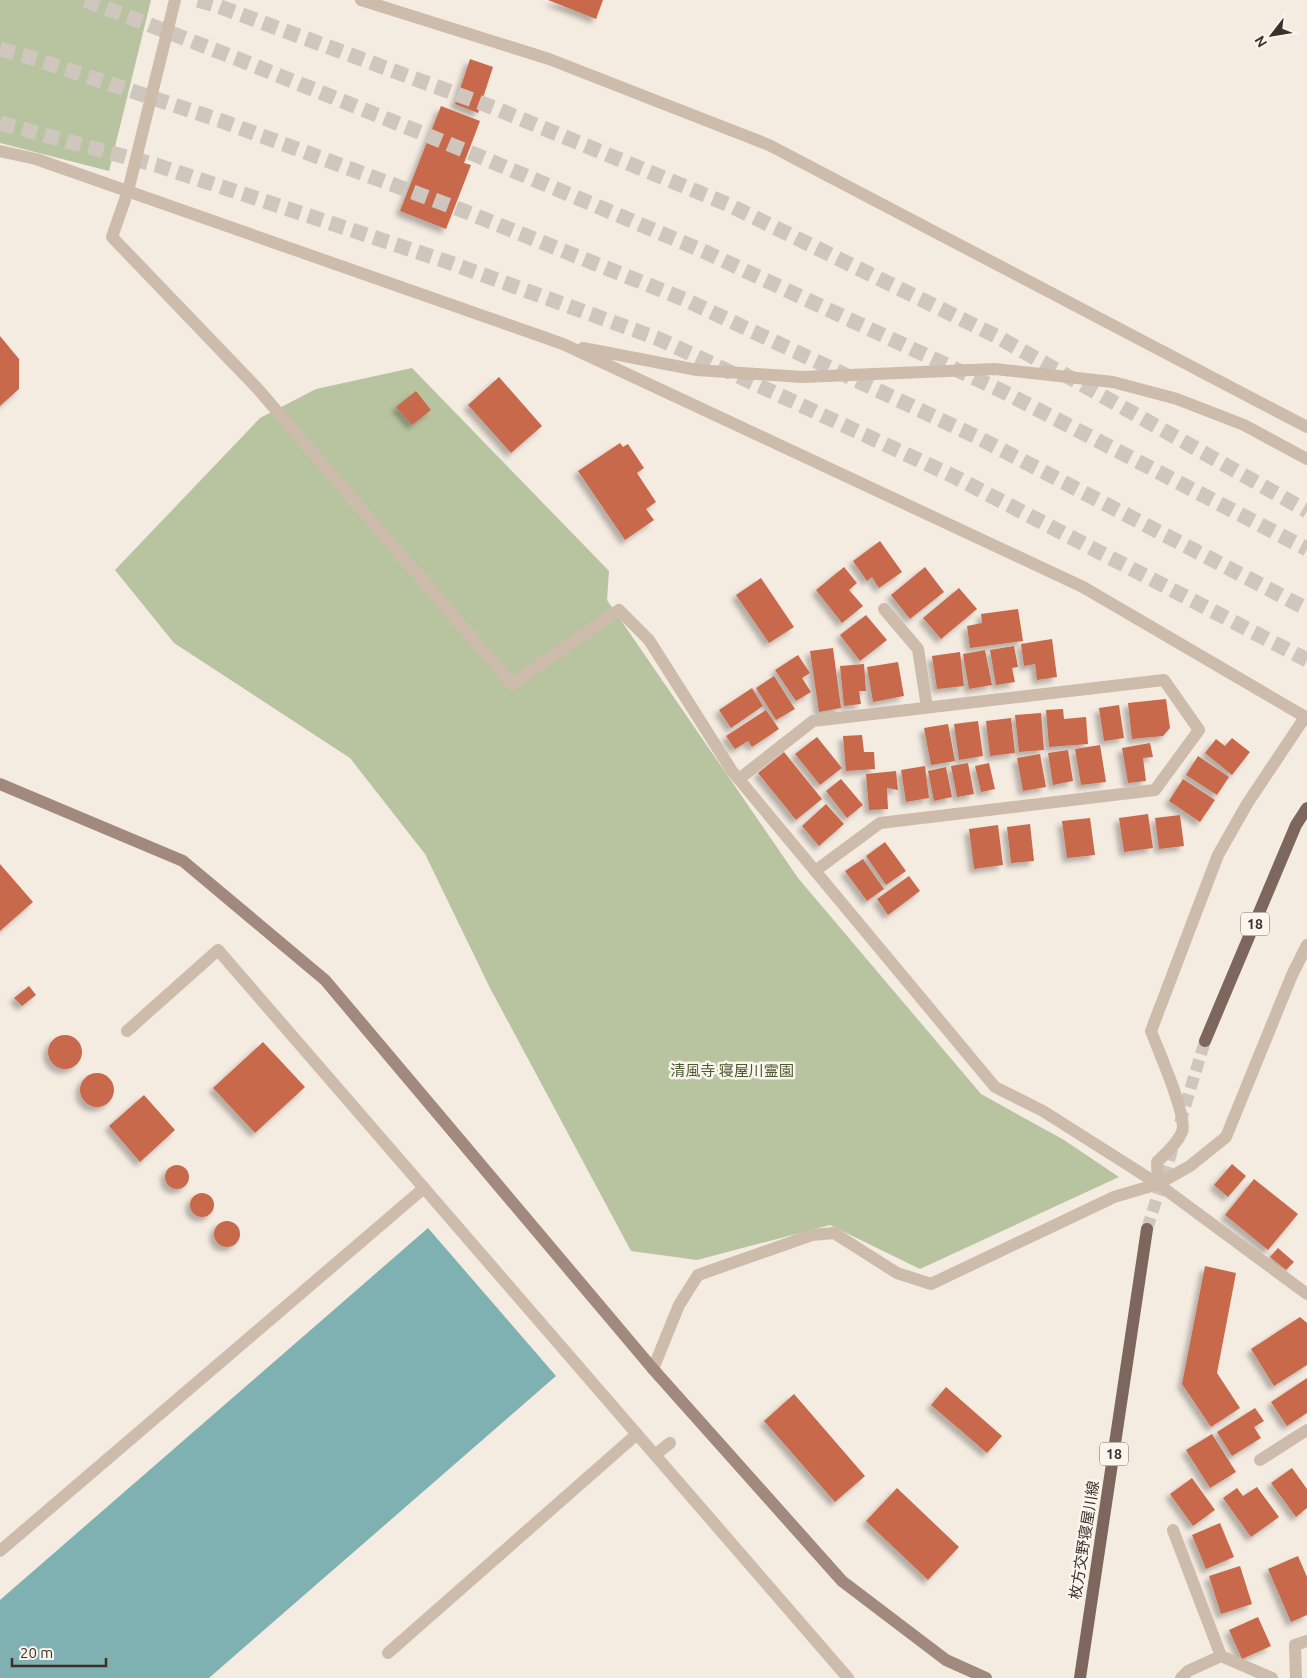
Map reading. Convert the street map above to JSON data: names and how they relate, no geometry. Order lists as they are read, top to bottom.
{
  "streets": {
    "main road": ["18", "枚方交野寝屋川線"]
  },
  "parks": ["清風寺 寝屋川霊園"],
  "scale_bar": "20 m",
  "north": "bottom left"
}
